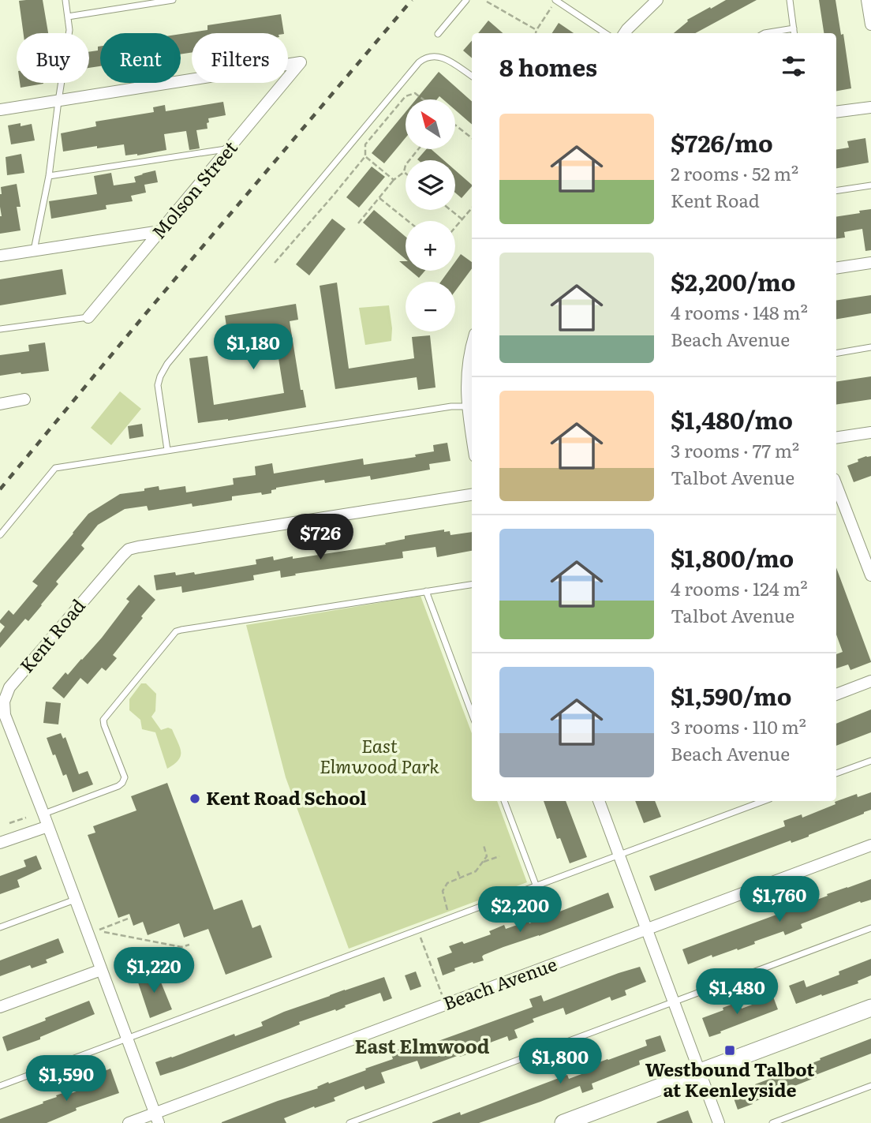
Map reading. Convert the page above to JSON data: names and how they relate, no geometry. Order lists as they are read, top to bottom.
{
  "streets": {
    "street": ["Molson Street", "Kent Road", "Beach Avenue"]
  },
  "crossings": [
    ["Kent Road", "Beach Avenue"]
  ],
  "districts": ["East Elmwood"],
  "parks": ["East Elmwood Park"],
  "places": {
    "other": ["Kent Road School"],
    "transit": ["Westbound Talbot at Keenleyside"]
  },
  "north": "top left",
  "page": {
    "chip": ["Buy", "Rent", "Filters"],
    "heading": "8 homes",
    "map_buttons": ["+", "−"],
    "list": [
      {
        "name": "$726/mo",
        "note": "2 rooms · 52 m² · Kent Road"
      },
      {
        "name": "$2,200/mo",
        "note": "4 rooms · 148 m² · Beach Avenue"
      },
      {
        "name": "$1,480/mo",
        "note": "3 rooms · 77 m² · Talbot Avenue"
      },
      {
        "name": "$1,800/mo",
        "note": "4 rooms · 124 m² · Talbot Avenue"
      },
      {
        "name": "$1,590/mo",
        "note": "3 rooms · 110 m² · Beach Avenue"
      }
    ],
    "price": [
      "$1,180",
      "$726",
      "$1,760",
      "$2,200",
      "$1,220",
      "$1,480",
      "$1,800",
      "$1,590"
    ]
  }
}
